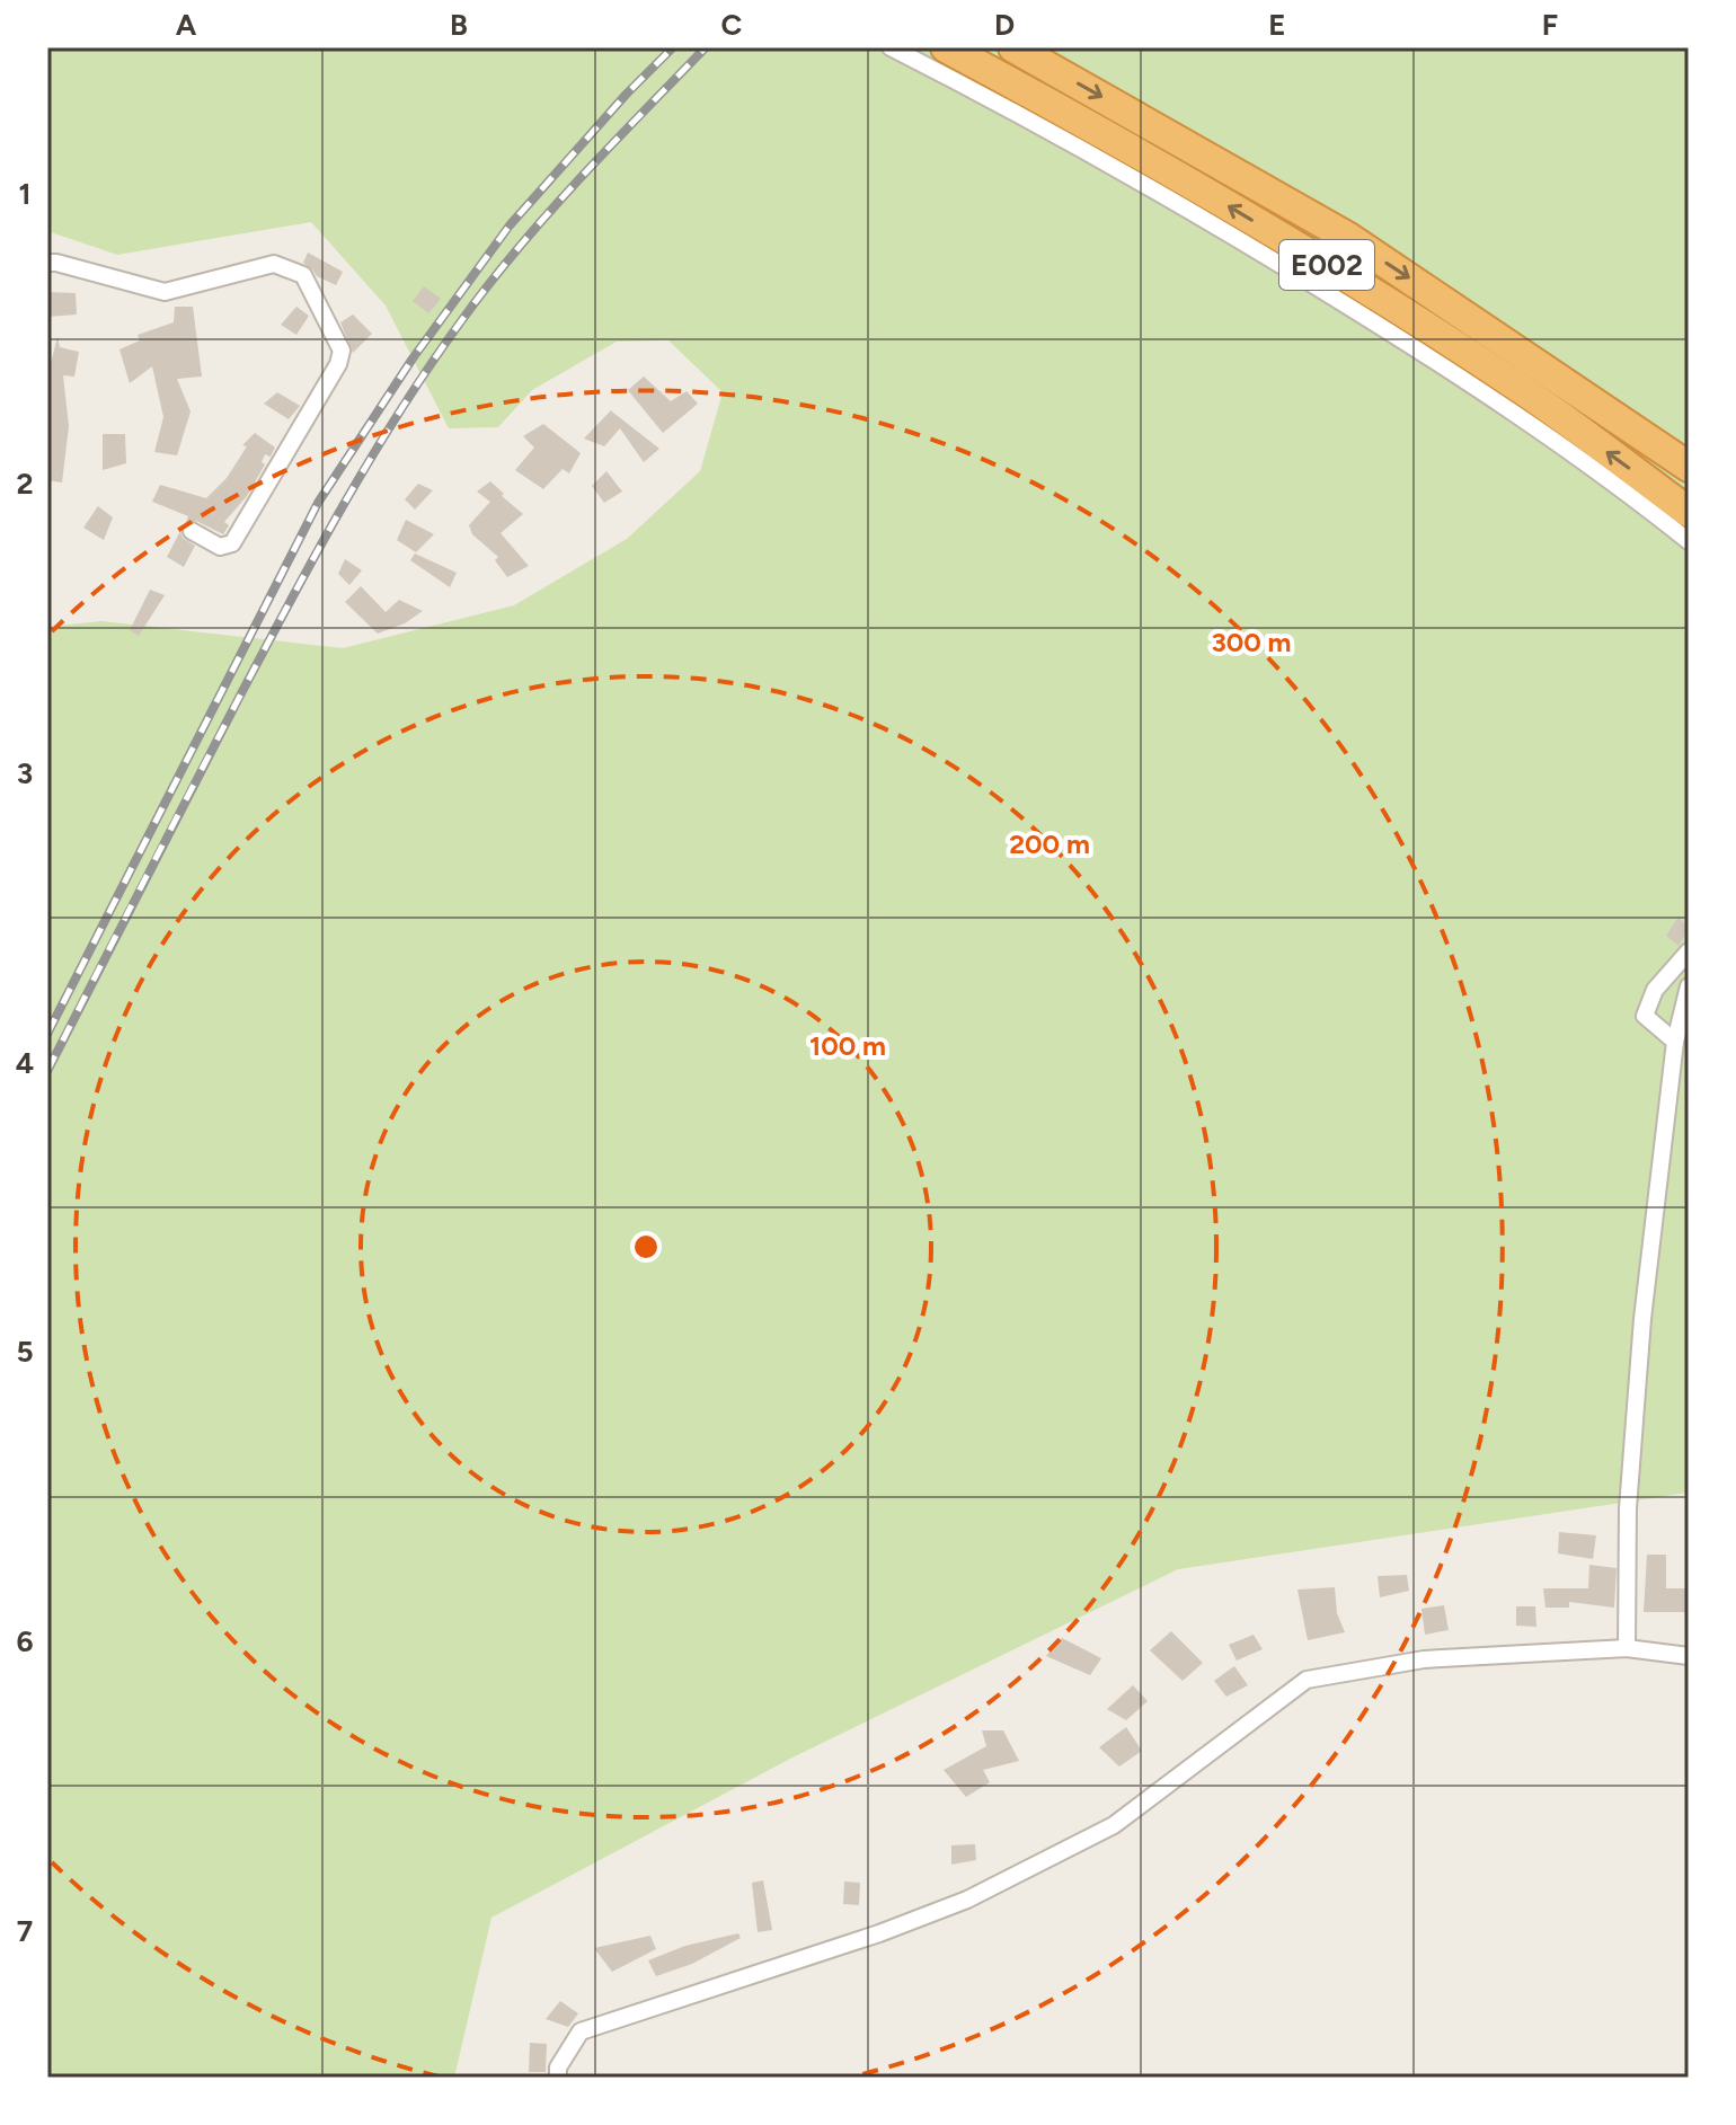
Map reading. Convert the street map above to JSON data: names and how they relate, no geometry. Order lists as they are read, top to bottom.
{
  "streets": {
    "highway": ["E002"]
  },
  "grid": {
    "columns": [
      "A",
      "B",
      "C",
      "D",
      "E",
      "F"
    ],
    "rows": [
      "1",
      "2",
      "3",
      "4",
      "5",
      "6",
      "7"
    ]
  },
  "rings": ["300 m", "200 m", "100 m"]
}
